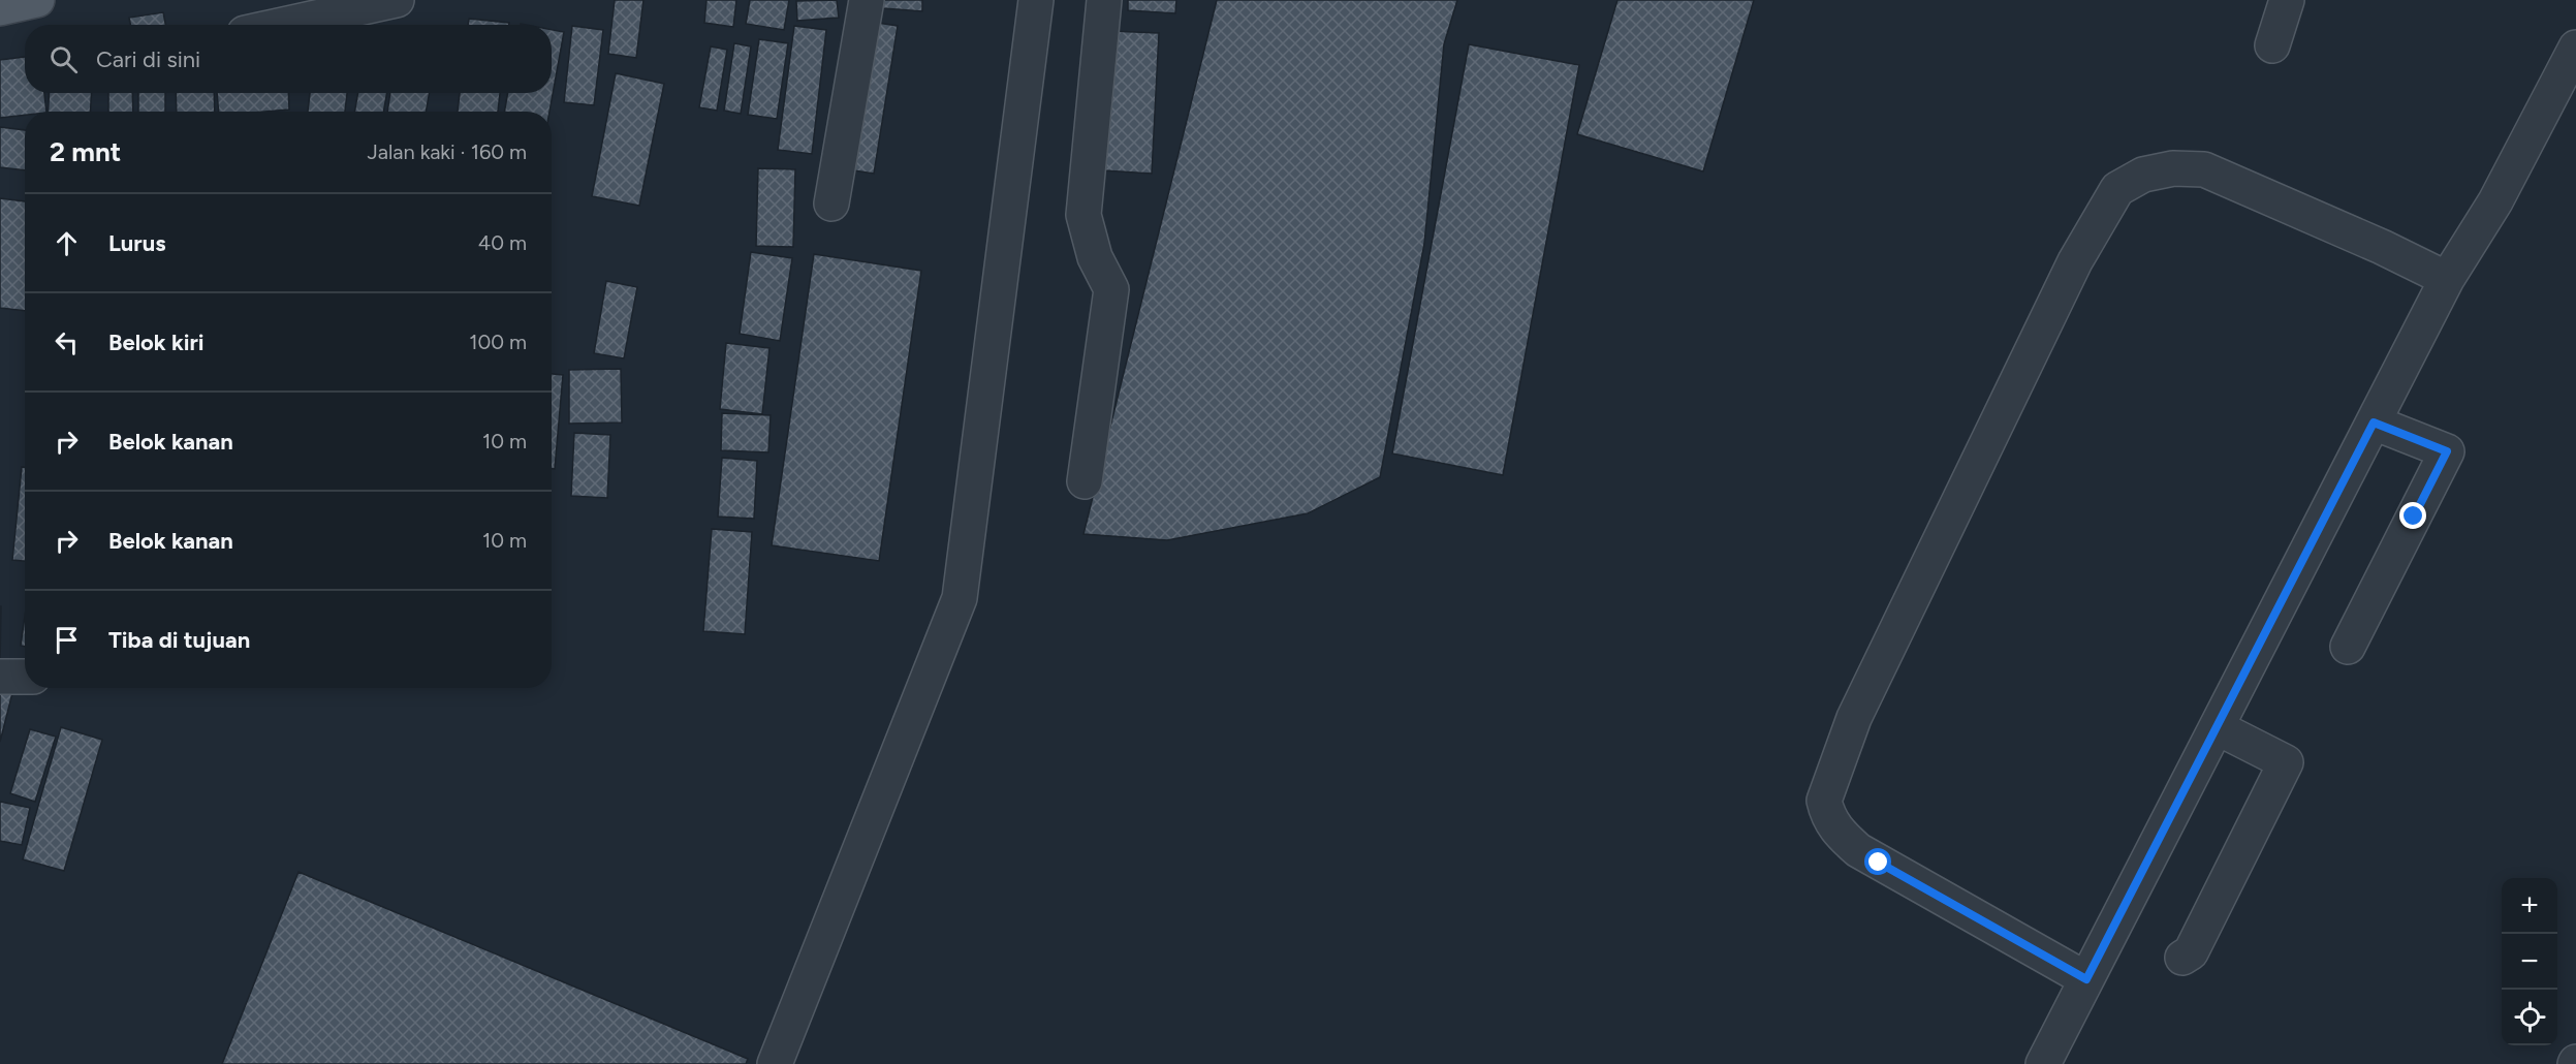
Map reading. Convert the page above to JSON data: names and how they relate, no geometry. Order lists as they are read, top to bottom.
{
  "page": {
    "search": "Cari di sini",
    "heading": ["2 mnt", "Jalan kaki · 160 m"],
    "list": [
      ["Lurus", "40 m"],
      ["Belok kiri", "100 m"],
      ["Belok kanan", "10 m"],
      ["Belok kanan", "10 m"],
      "Tiba di tujuan"
    ],
    "map_buttons": ["+", "−"]
  }
}
